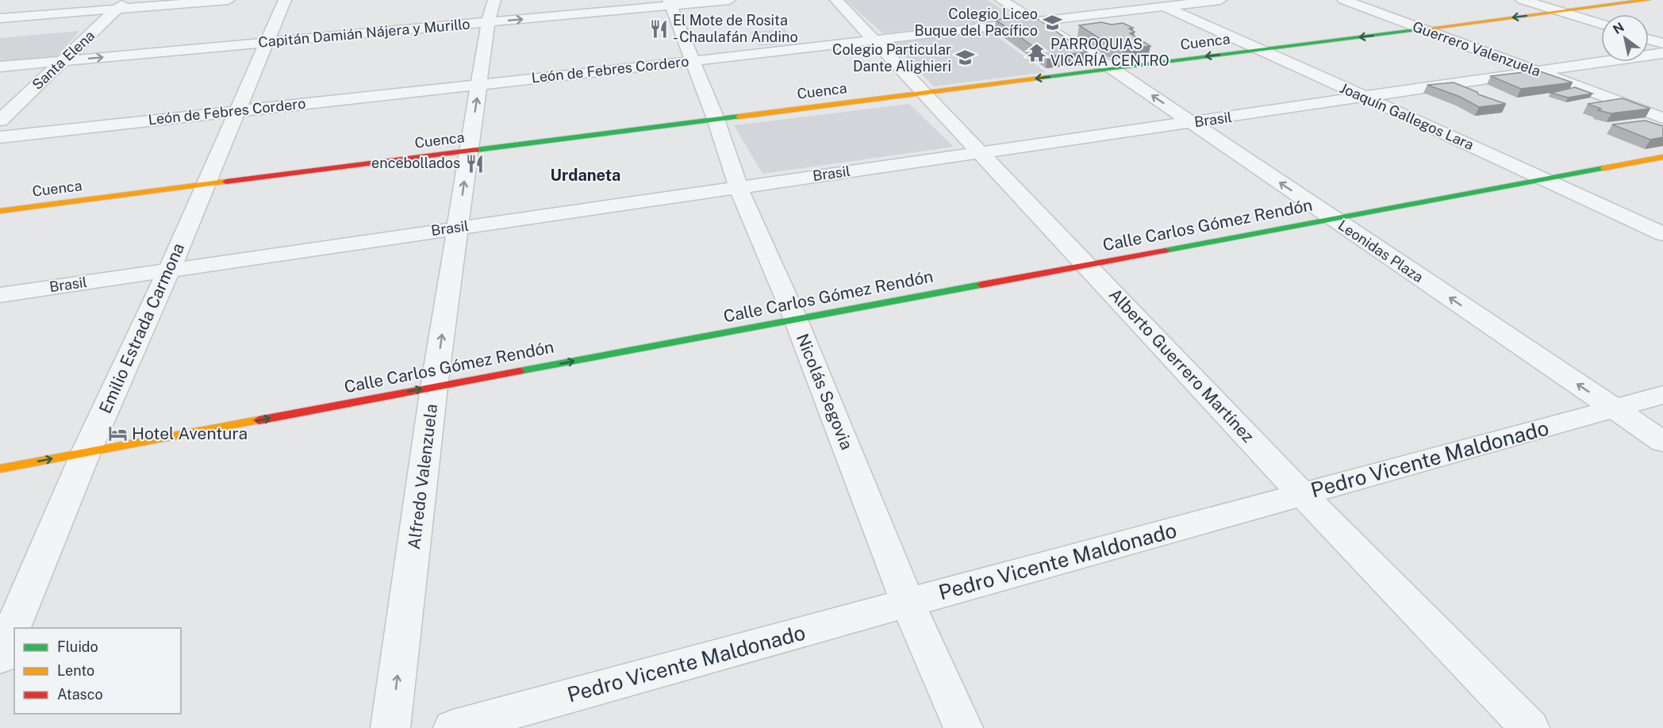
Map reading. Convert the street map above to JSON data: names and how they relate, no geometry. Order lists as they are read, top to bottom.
{
  "streets": {
    "main road": ["Cuenca", "Calle Carlos Gómez Rendón"],
    "street": [
      "Capitán Damián Nájera y Murillo",
      "Guerrero Valenzuela",
      "Santa Elena",
      "León de Febres Cordero",
      "Joaquín Gallegos Lara",
      "Brasil",
      "Leonidas Plaza",
      "Emilio Estrada Carmona",
      "Alberto Guerrero Martínez",
      "Nicolás Segovia",
      "Pedro Vicente Maldonado",
      "Alfredo Valenzuela"
    ]
  },
  "crossings": [
    ["Capitán Damián Nájera y Murillo", "Santa Elena"],
    ["Capitán Damián Nájera y Murillo", "Emilio Estrada Carmona"],
    ["Capitán Damián Nájera y Murillo", "Nicolás Segovia"],
    ["Capitán Damián Nájera y Murillo", "Alfredo Valenzuela"],
    ["Cuenca", "Guerrero Valenzuela"],
    ["Cuenca", "Joaquín Gallegos Lara"],
    ["Cuenca", "Leonidas Plaza"],
    ["Cuenca", "Emilio Estrada Carmona"],
    ["Cuenca", "Alberto Guerrero Martínez"],
    ["Cuenca", "Nicolás Segovia"],
    ["Cuenca", "Alfredo Valenzuela"],
    ["Guerrero Valenzuela", "Brasil"],
    ["León de Febres Cordero", "Joaquín Gallegos Lara"],
    ["León de Febres Cordero", "Leonidas Plaza"],
    ["León de Febres Cordero", "Emilio Estrada Carmona"],
    ["León de Febres Cordero", "Alberto Guerrero Martínez"],
    ["León de Febres Cordero", "Nicolás Segovia"],
    ["León de Febres Cordero", "Alfredo Valenzuela"],
    ["Joaquín Gallegos Lara", "Brasil"],
    ["Joaquín Gallegos Lara", "Calle Carlos Gómez Rendón"],
    ["Brasil", "Leonidas Plaza"],
    ["Brasil", "Emilio Estrada Carmona"],
    ["Brasil", "Alberto Guerrero Martínez"],
    ["Brasil", "Nicolás Segovia"],
    ["Brasil", "Alfredo Valenzuela"],
    ["Calle Carlos Gómez Rendón", "Leonidas Plaza"],
    ["Calle Carlos Gómez Rendón", "Emilio Estrada Carmona"],
    ["Calle Carlos Gómez Rendón", "Alberto Guerrero Martínez"],
    ["Calle Carlos Gómez Rendón", "Nicolás Segovia"],
    ["Calle Carlos Gómez Rendón", "Alfredo Valenzuela"],
    ["Leonidas Plaza", "Pedro Vicente Maldonado"],
    ["Alberto Guerrero Martínez", "Pedro Vicente Maldonado"],
    ["Nicolás Segovia", "Pedro Vicente Maldonado"]
  ],
  "one_way": [
    "Cuenca",
    "Calle Carlos Gómez Rendón",
    "Leonidas Plaza",
    "Alfredo Valenzuela"
  ],
  "districts": ["Urdaneta"],
  "places": {
    "school or university": ["Colegio Liceo Buque del Pacífico", "Colegio Particular Dante Alighieri"],
    "restaurant": ["El Mote de Rosita - Chaulafán Andino", "encebollados"],
    "temple": ["PARROQUIAS VICARÍA CENTRO"],
    "hotel": ["Hotel Aventura"]
  },
  "legend": ["Fluido", "Lento", "Atasco"],
  "north": "top left"
}
